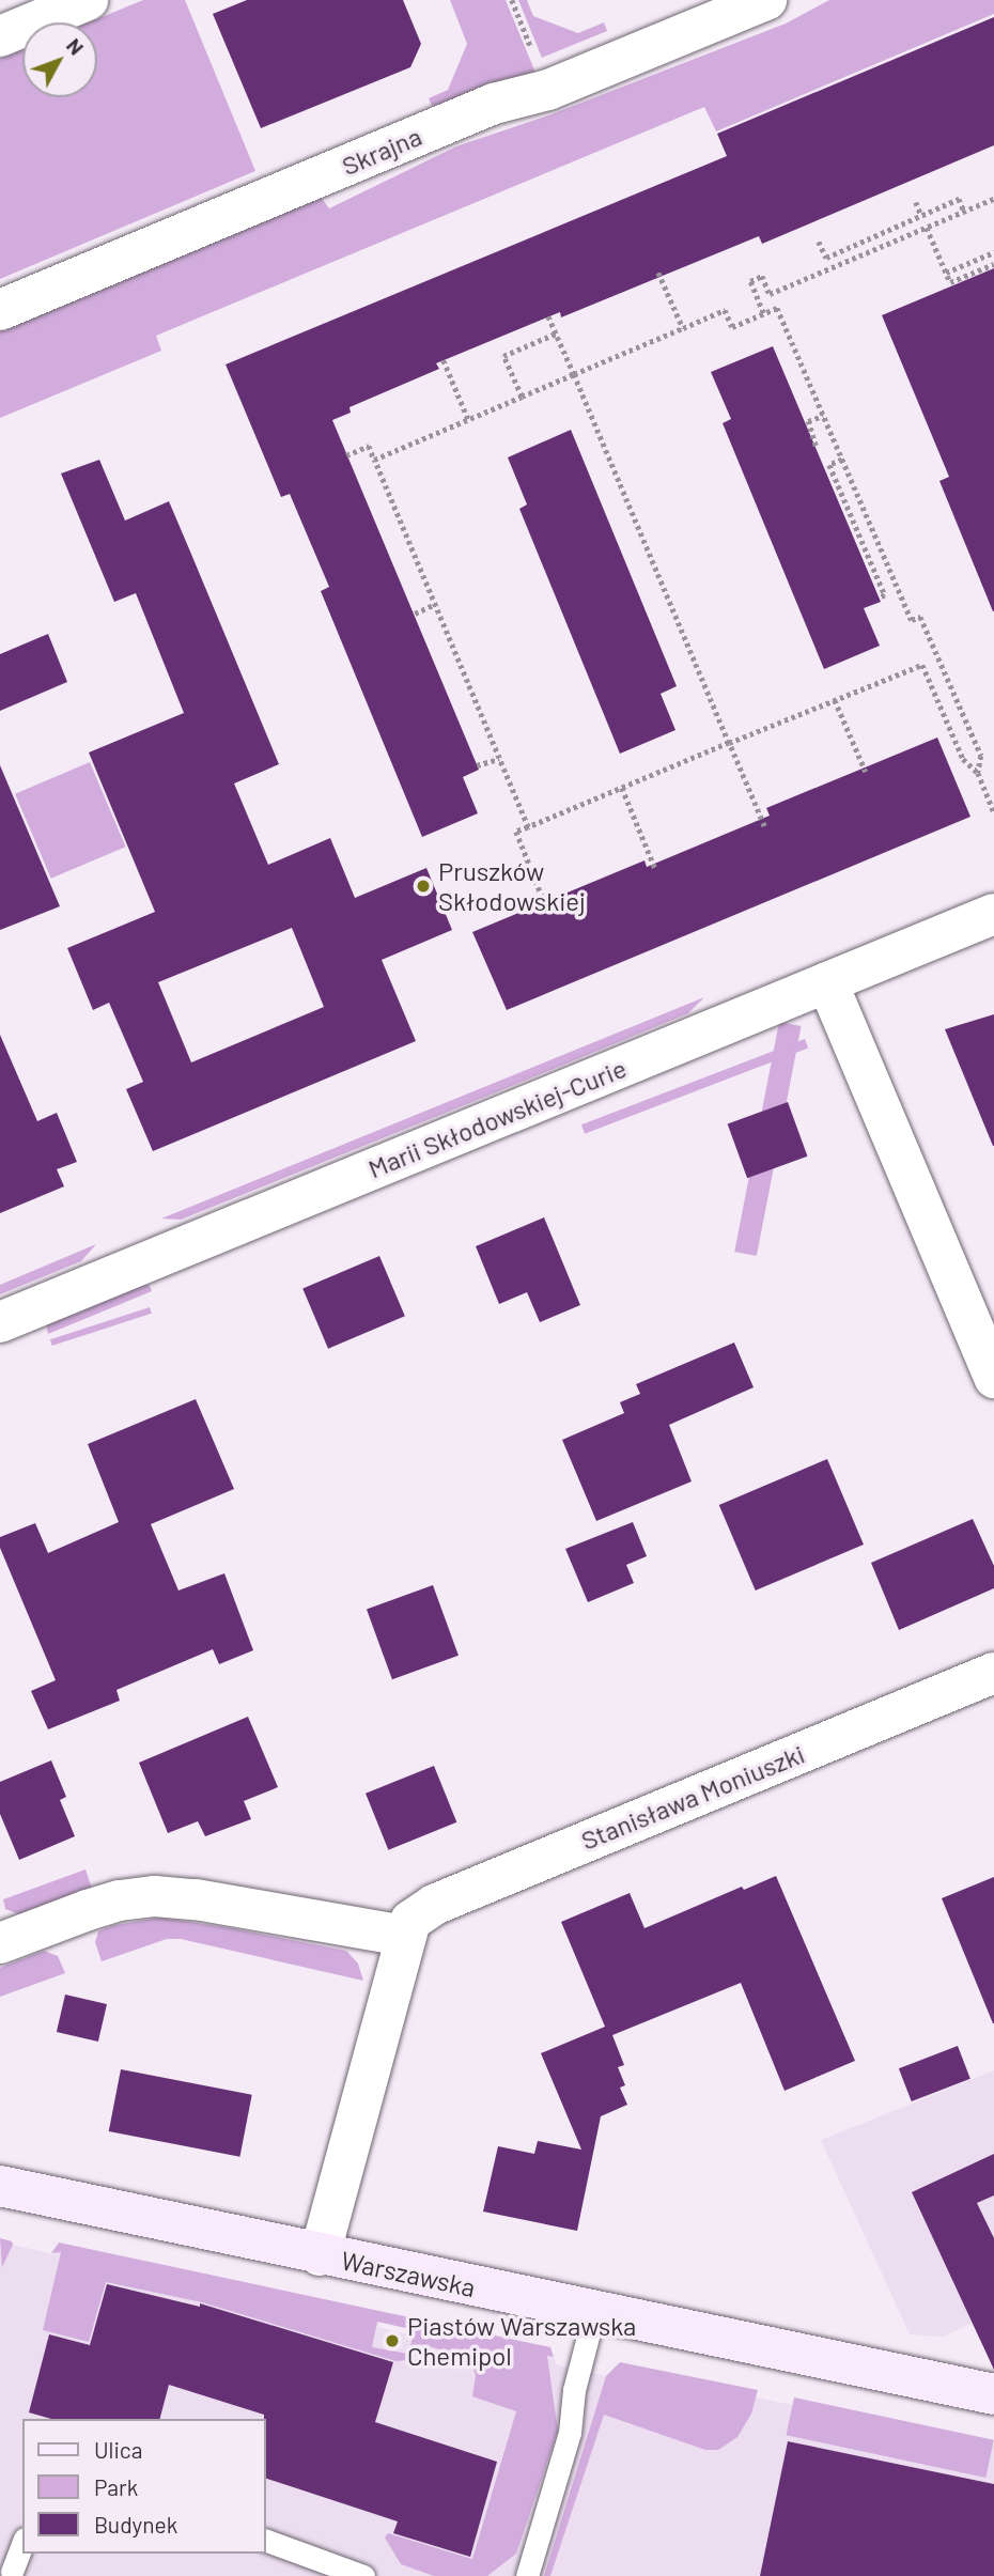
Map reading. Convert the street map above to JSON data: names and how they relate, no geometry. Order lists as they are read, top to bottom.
{
  "streets": {
    "street": [
      "Skrajna",
      "Marii Skłodowskiej-Curie",
      "Stanisława Moniuszki",
      "Warszawska"
    ]
  },
  "crossings": [
    ["Stanisława Moniuszki", "Warszawska"]
  ],
  "places": ["Pruszków Skłodowskiej", "Piastów Warszawska Chemipol"],
  "legend": ["Ulica", "Park", "Budynek"],
  "north": "top right"
}
